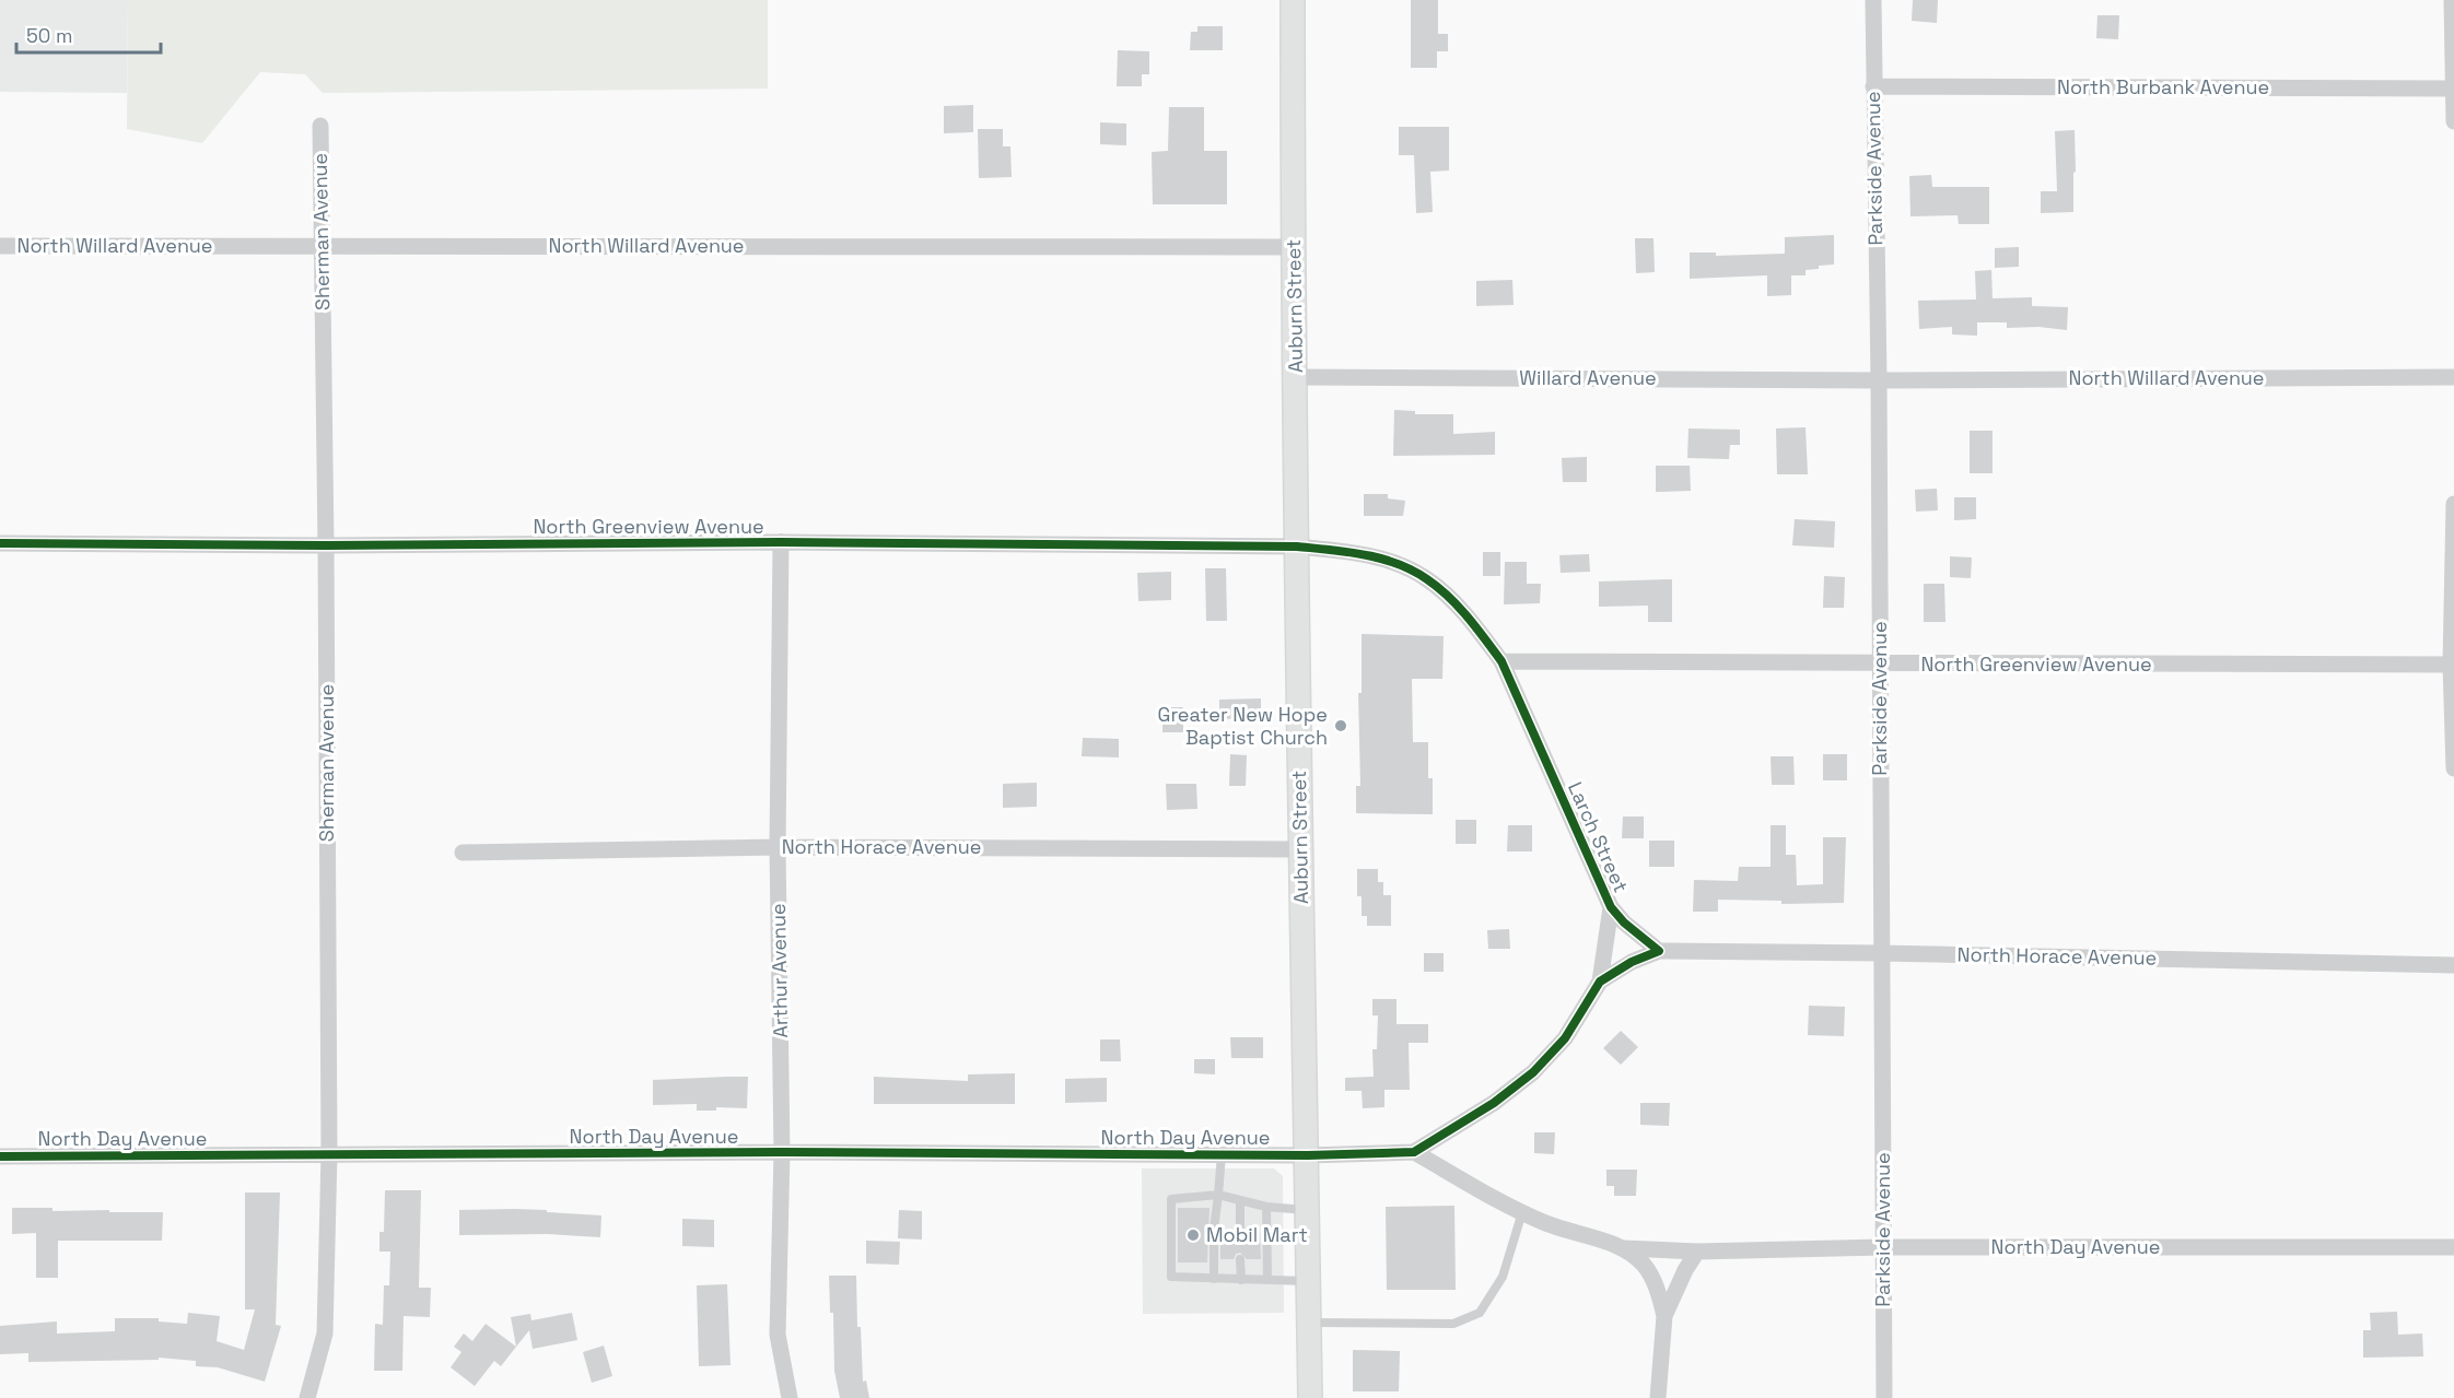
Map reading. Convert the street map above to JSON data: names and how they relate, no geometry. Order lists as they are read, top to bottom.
{
  "streets": {
    "main road": ["Auburn Street"],
    "street": [
      "North Burbank Avenue",
      "Parkside Avenue",
      "Sherman Avenue",
      "North Willard Avenue",
      "Willard Avenue",
      "North Greenview Avenue",
      "Larch Street",
      "North Horace Avenue",
      "Arthur Avenue",
      "North Day Avenue"
    ]
  },
  "crossings": [
    ["North Burbank Avenue", "Parkside Avenue"],
    ["Parkside Avenue", "North Willard Avenue"],
    ["Parkside Avenue", "Willard Avenue"],
    ["Parkside Avenue", "North Greenview Avenue"],
    ["Parkside Avenue", "North Horace Avenue"],
    ["Parkside Avenue", "North Day Avenue"],
    ["Sherman Avenue", "North Willard Avenue"],
    ["Sherman Avenue", "North Greenview Avenue"],
    ["Sherman Avenue", "North Day Avenue"],
    ["North Willard Avenue", "Auburn Street"],
    ["North Willard Avenue", "Willard Avenue"],
    ["Auburn Street", "Willard Avenue"],
    ["Auburn Street", "North Greenview Avenue"],
    ["Auburn Street", "Larch Street"],
    ["Auburn Street", "North Horace Avenue"],
    ["Auburn Street", "North Day Avenue"],
    ["North Greenview Avenue", "Larch Street"],
    ["North Greenview Avenue", "Arthur Avenue"],
    ["Larch Street", "North Horace Avenue"],
    ["Larch Street", "North Day Avenue"],
    ["North Horace Avenue", "Arthur Avenue"],
    ["Arthur Avenue", "North Day Avenue"]
  ],
  "places": ["Greater New Hope Baptist Church", "Mobil Mart"],
  "scale_bar": "50 m"
}
